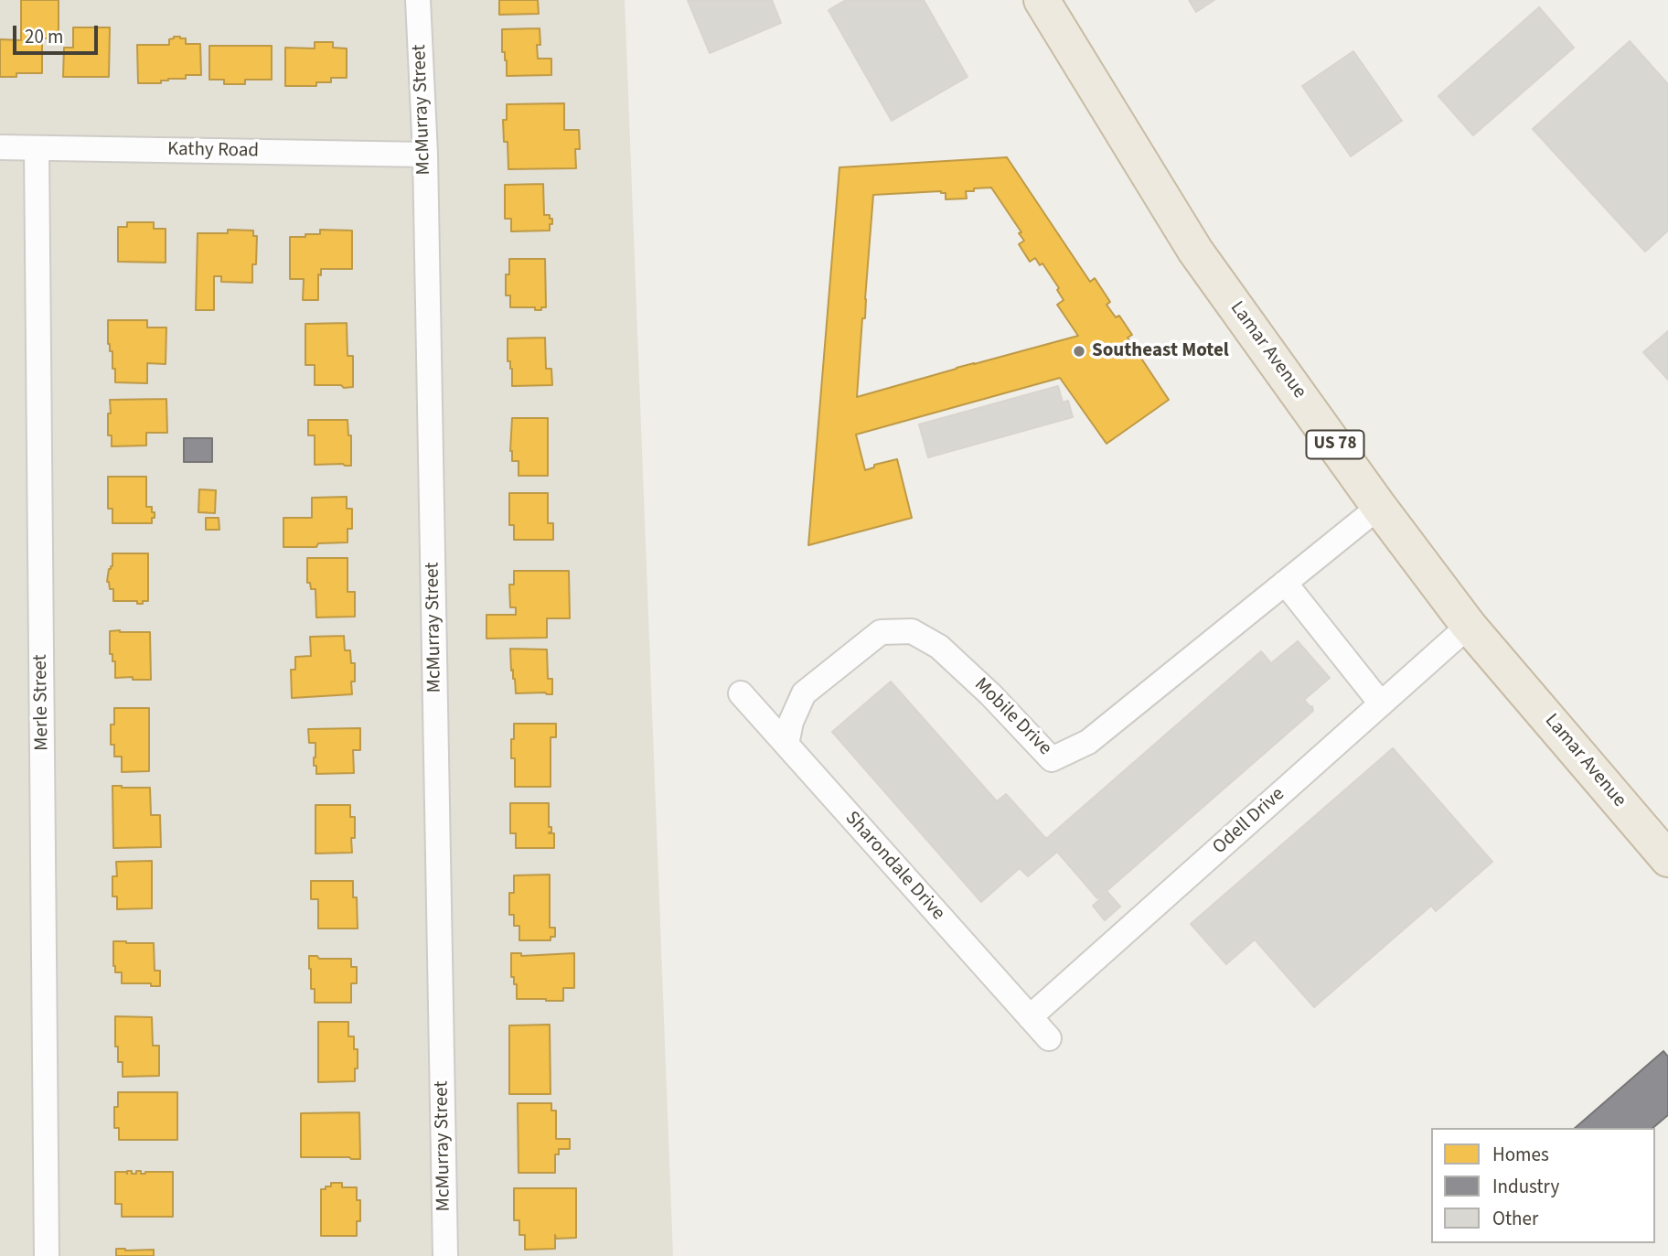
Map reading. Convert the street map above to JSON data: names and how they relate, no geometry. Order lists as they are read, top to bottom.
{
  "streets": {
    "highway": ["Lamar Avenue", "US 78"],
    "street": [
      "McMurray Street",
      "Kathy Road",
      "Merle Street",
      "Mobile Drive",
      "Odell Drive",
      "Sharondale Drive"
    ]
  },
  "crossings": [
    ["McMurray Street", "Kathy Road"],
    ["Kathy Road", "Merle Street"],
    ["Lamar Avenue", "Mobile Drive"],
    ["Lamar Avenue", "Odell Drive"],
    ["Mobile Drive", "Sharondale Drive"],
    ["Odell Drive", "Sharondale Drive"]
  ],
  "places": ["Southeast Motel"],
  "legend": ["Homes", "Industry", "Other"],
  "scale_bar": "20 m"
}
